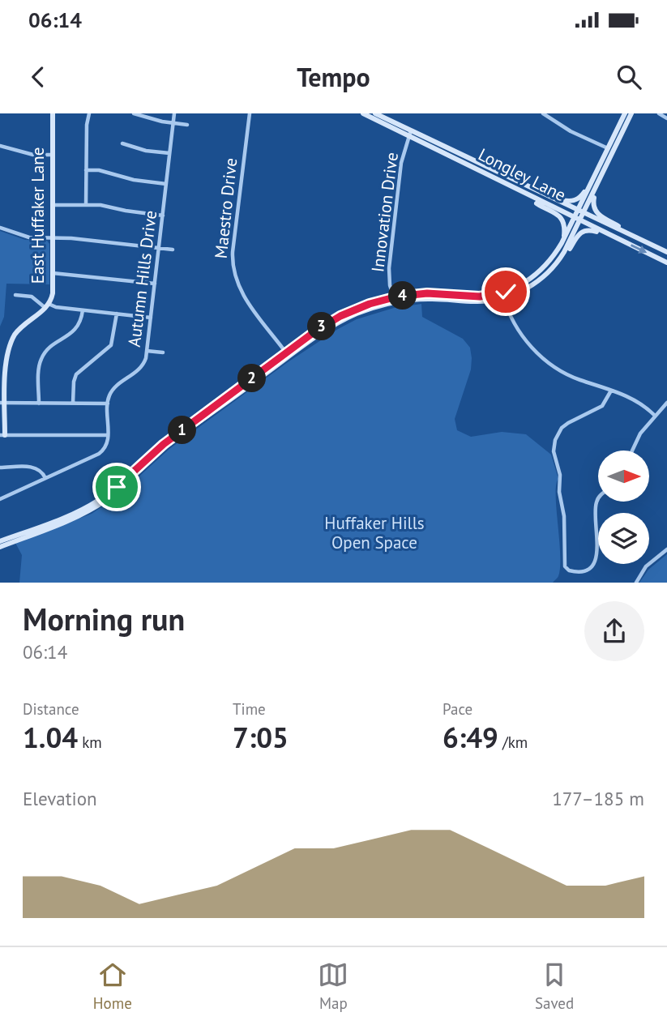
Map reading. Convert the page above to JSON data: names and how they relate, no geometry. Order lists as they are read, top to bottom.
{
  "streets": {
    "main road": ["Longley Lane", "East Huffaker Lane"],
    "street": ["Maestro Drive", "Innovation Drive", "Autumn Hills Drive"]
  },
  "crossings": [
    ["Longley Lane", "Innovation Drive"]
  ],
  "parks": ["Huffaker Hills Open Space"],
  "north": "right",
  "page": {
    "status": "06:14",
    "header": "Tempo",
    "pins": [
      "4",
      "3",
      "2",
      "1"
    ],
    "heading": ["Morning run", "06:14"],
    "stats": [
      ["Distance", "1.04 km"],
      ["Time", "7:05"],
      ["Pace", "6:49 /km"]
    ],
    "chart": ["Elevation", "177–185 m"],
    "tabs": ["Home", "Map", "Saved"]
  }
}
